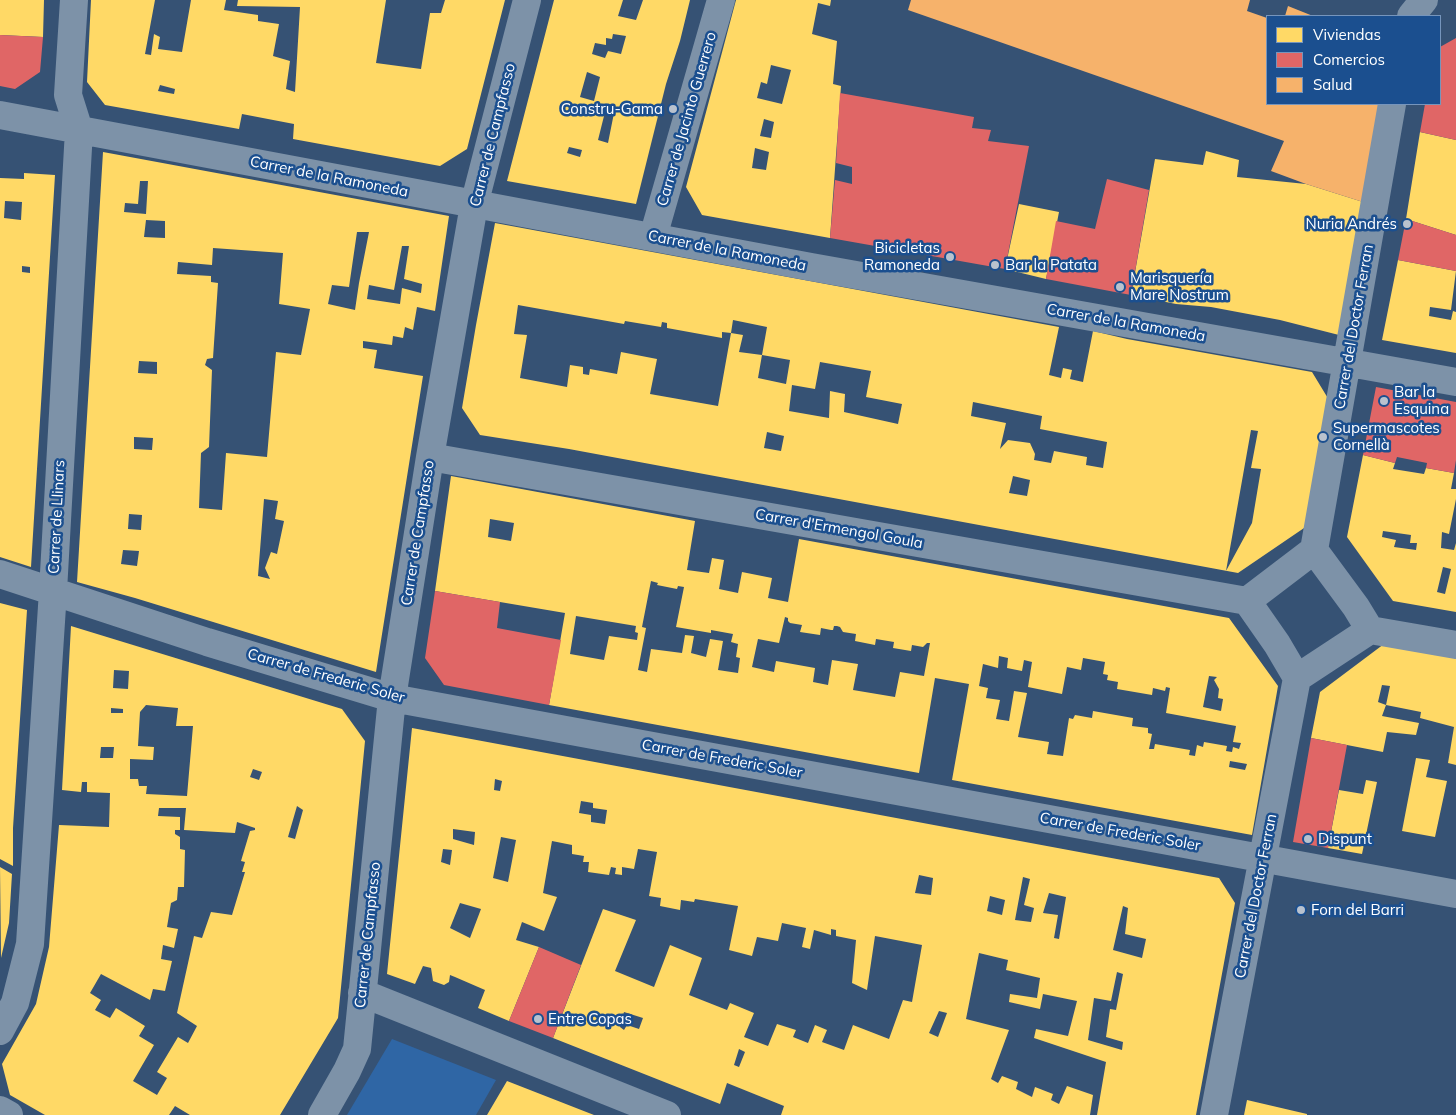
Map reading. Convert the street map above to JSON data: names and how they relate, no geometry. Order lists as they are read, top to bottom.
{
  "streets": {
    "street": [
      "Carrer de Jacinto Guerrero",
      "Carrer de Campfasso",
      "Carrer de la Ramoneda",
      "Carrer del Doctor Ferran",
      "Carrer de Llinars",
      "Carrer d'Ermengol Goula",
      "Carrer de Frederic Soler"
    ]
  },
  "crossings": [
    ["Carrer de Jacinto Guerrero", "Carrer de la Ramoneda"],
    ["Carrer de Campfasso", "Carrer de la Ramoneda"],
    ["Carrer de Campfasso", "Carrer d'Ermengol Goula"],
    ["Carrer de Campfasso", "Carrer de Frederic Soler"],
    ["Carrer de la Ramoneda", "Carrer del Doctor Ferran"],
    ["Carrer de la Ramoneda", "Carrer de Llinars"],
    ["Carrer del Doctor Ferran", "Carrer de Frederic Soler"],
    ["Carrer de Llinars", "Carrer de Frederic Soler"]
  ],
  "places": [
    "Constru-Gama",
    "Nuria Andrés",
    "Bicicletas Ramoneda",
    "Bar la Patata",
    "Marisquería Mare Nostrum",
    "Bar la Esquina",
    "Supermascotes Cornellà",
    "Dispunt",
    "Forn del Barri",
    "Entre Copas"
  ],
  "legend": ["Viviendas", "Comercios", "Salud"]
}
